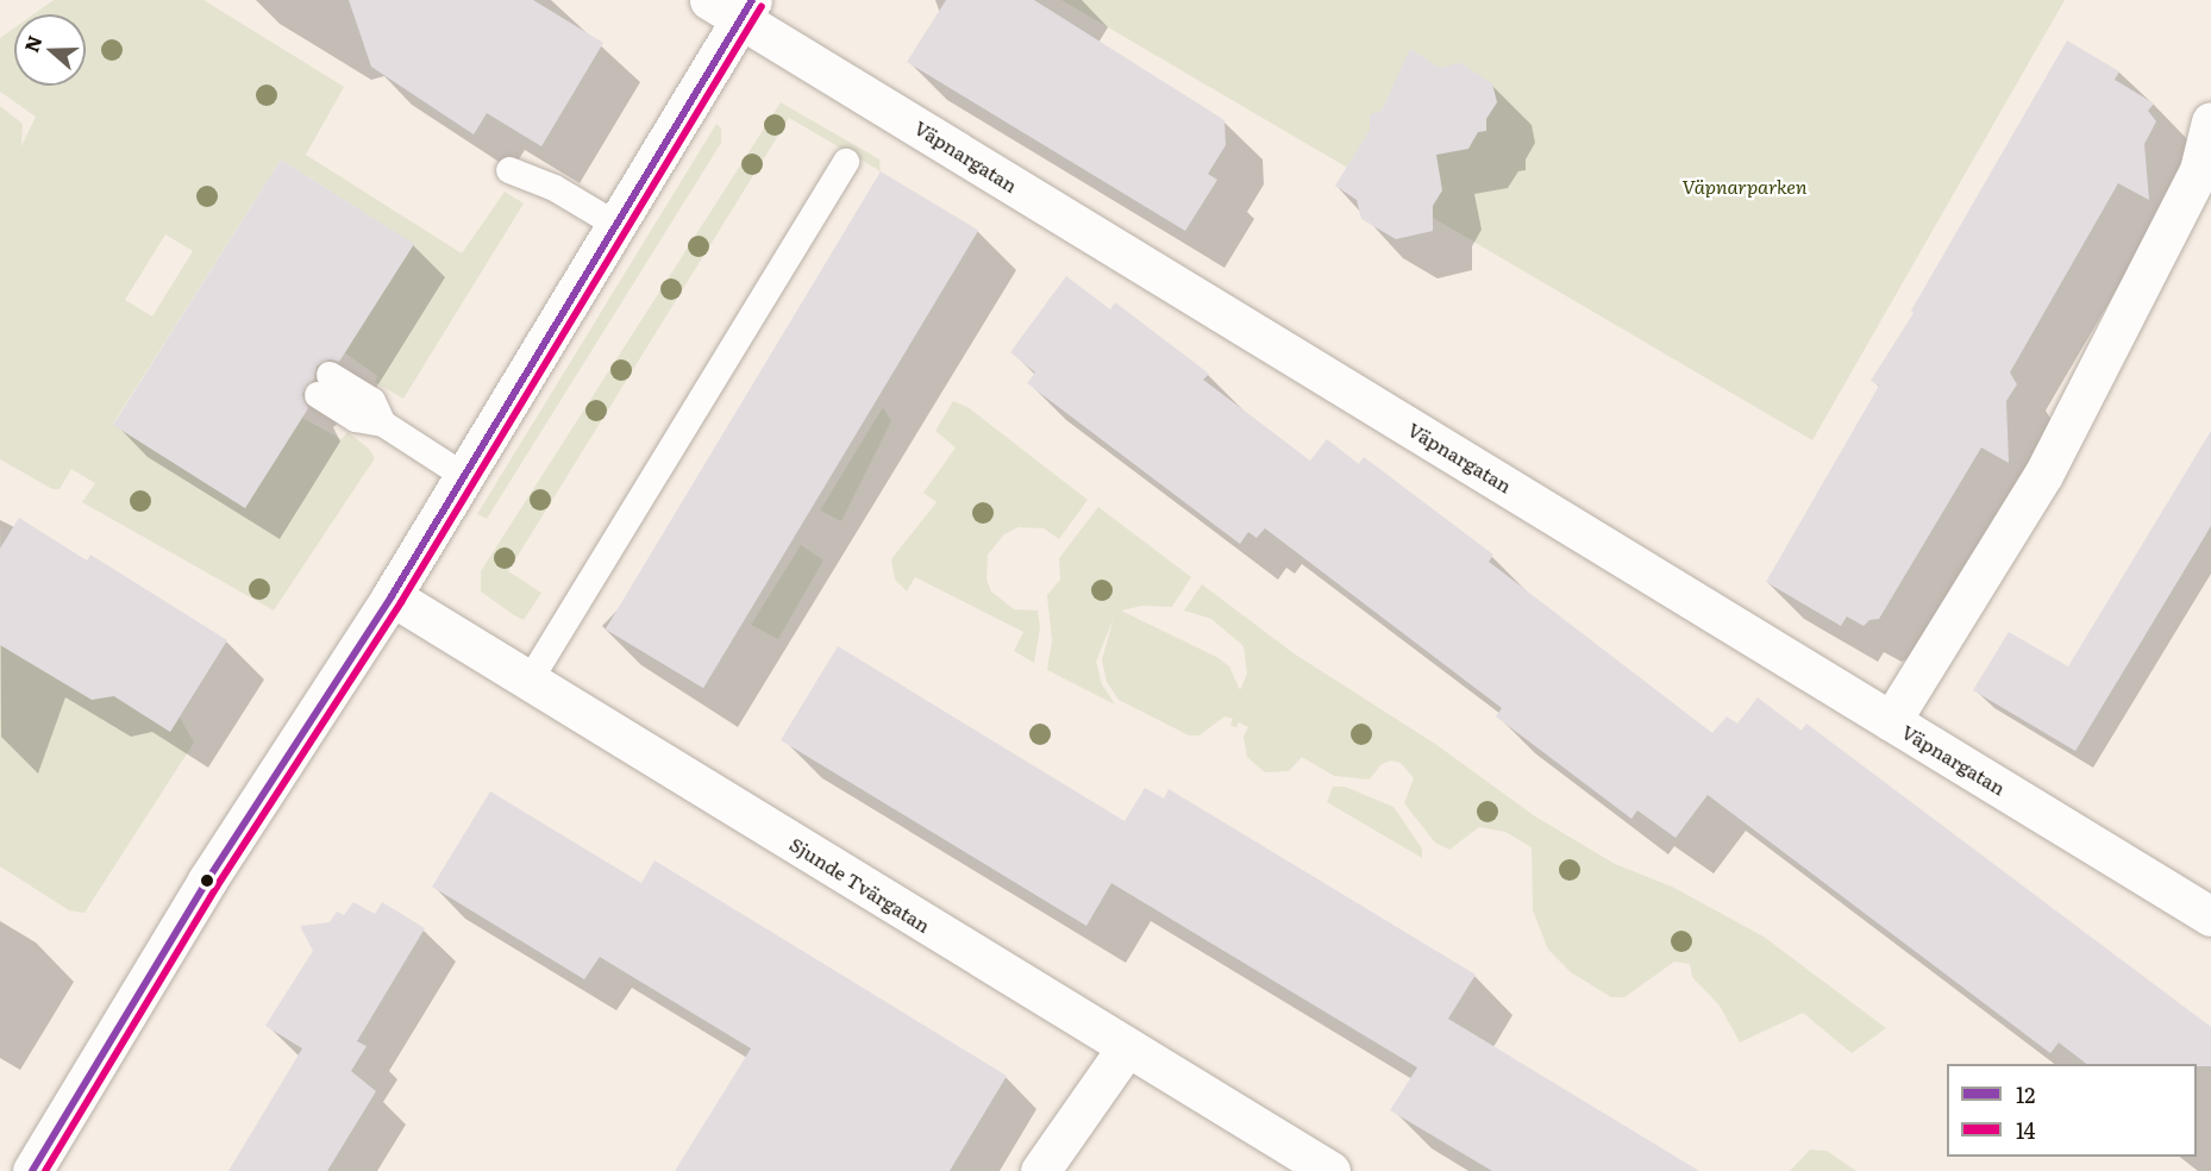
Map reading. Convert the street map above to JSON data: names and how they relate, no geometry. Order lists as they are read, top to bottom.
{
  "streets": {
    "street": ["Väpnargatan", "Sjunde Tvärgatan"]
  },
  "parks": ["Väpnarparken"],
  "lines": ["transit line 12", "transit line 14"],
  "legend": ["12", "14"],
  "north": "left"
}
